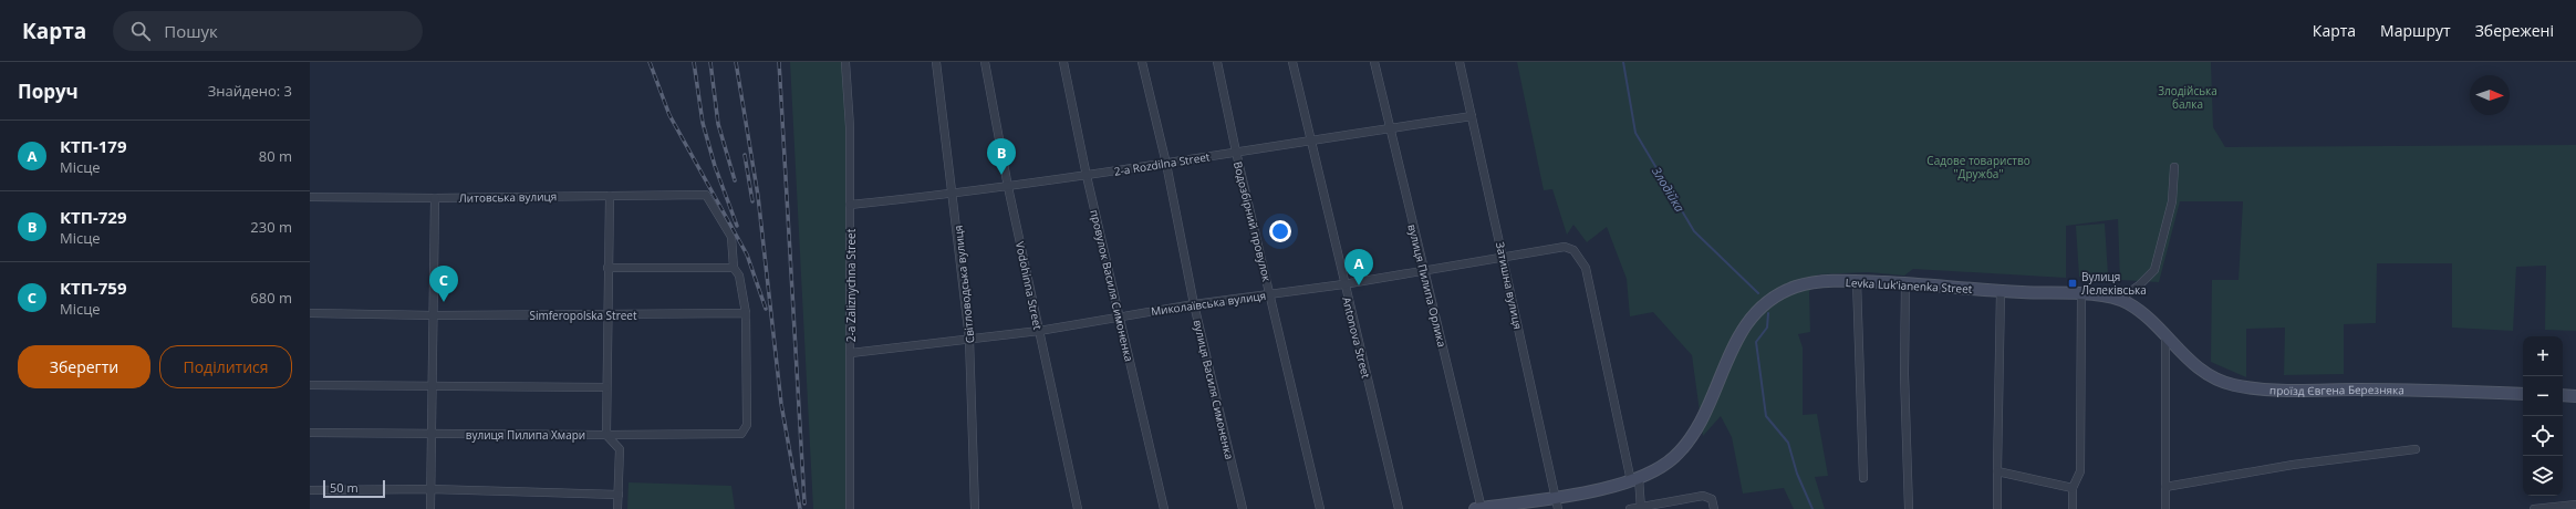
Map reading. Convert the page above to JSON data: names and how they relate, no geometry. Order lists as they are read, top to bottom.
{
  "streets": {
    "street": [
      "2-a Rozdilna Street",
      "Литовська вулиця",
      "Водозбірний провулок",
      "Світловодська вулиця",
      "2-a Zaliznychna Street",
      "Vodohinna Street",
      "провулок Василя Симоненка",
      "вулиця Пилипа Орлика",
      "Затишна вулиця",
      "Levka Lukʼianenka Street",
      "Миколаївська вулиця",
      "Simferopolska Street",
      "Antonova Street",
      "вулиця Василя Симоненка",
      "проїзд Євгена Березняка",
      "вулиця Пилипа Хмари"
    ]
  },
  "crossings": [
    ["2-a Rozdilna Street", "Водозбірний провулок"],
    ["2-a Rozdilna Street", "Світловодська вулиця"],
    ["2-a Rozdilna Street", "2-a Zaliznychna Street"],
    ["2-a Rozdilna Street", "Vodohinna Street"],
    ["2-a Rozdilna Street", "провулок Василя Симоненка"],
    ["2-a Rozdilna Street", "вулиця Пилипа Орлика"],
    ["2-a Rozdilna Street", "Затишна вулиця"],
    ["2-a Rozdilna Street", "Antonova Street"],
    ["2-a Rozdilna Street", "вулиця Василя Симоненка"],
    ["Водозбірний провулок", "Миколаївська вулиця"],
    ["Світловодська вулиця", "Миколаївська вулиця"],
    ["2-a Zaliznychna Street", "Миколаївська вулиця"],
    ["Vodohinna Street", "Миколаївська вулиця"],
    ["провулок Василя Симоненка", "Миколаївська вулиця"],
    ["вулиця Пилипа Орлика", "Levka Lukʼianenka Street"],
    ["вулиця Пилипа Орлика", "Миколаївська вулиця"],
    ["Затишна вулиця", "Levka Lukʼianenka Street"],
    ["Затишна вулиця", "Миколаївська вулиця"],
    ["Levka Lukʼianenka Street", "Миколаївська вулиця"],
    ["Levka Lukʼianenka Street", "проїзд Євгена Березняка"],
    ["Миколаївська вулиця", "Antonova Street"],
    ["Миколаївська вулиця", "вулиця Василя Симоненка"],
    ["Simferopolska Street", "вулиця Пилипа Хмари"]
  ],
  "water": ["Злодійка"],
  "parks": ["Злодійська балка", "Садове товариство \"Дружба\""],
  "places": {
    "transit": ["Вулиця Лелеківська"]
  },
  "scale_bar": "50 m",
  "north": "right",
  "page": {
    "header": "Карта",
    "search": "Пошук",
    "nav": ["Карта", "Маршрут", "Збережені"],
    "heading": ["Поруч", "Знайдено: 3"],
    "list": [
      {
        "mark": "A",
        "name": "КТП-179",
        "note": "Місце",
        "value": "80 m"
      },
      {
        "mark": "B",
        "name": "КТП-729",
        "note": "Місце",
        "value": "230 m"
      },
      {
        "mark": "C",
        "name": "КТП-759",
        "note": "Місце",
        "value": "680 m"
      }
    ],
    "pins": ["B", "A", "C"],
    "buttons": ["Зберегти", "Поділитися"],
    "map_buttons": ["+", "−"],
    "scale": "50 m"
  }
}
